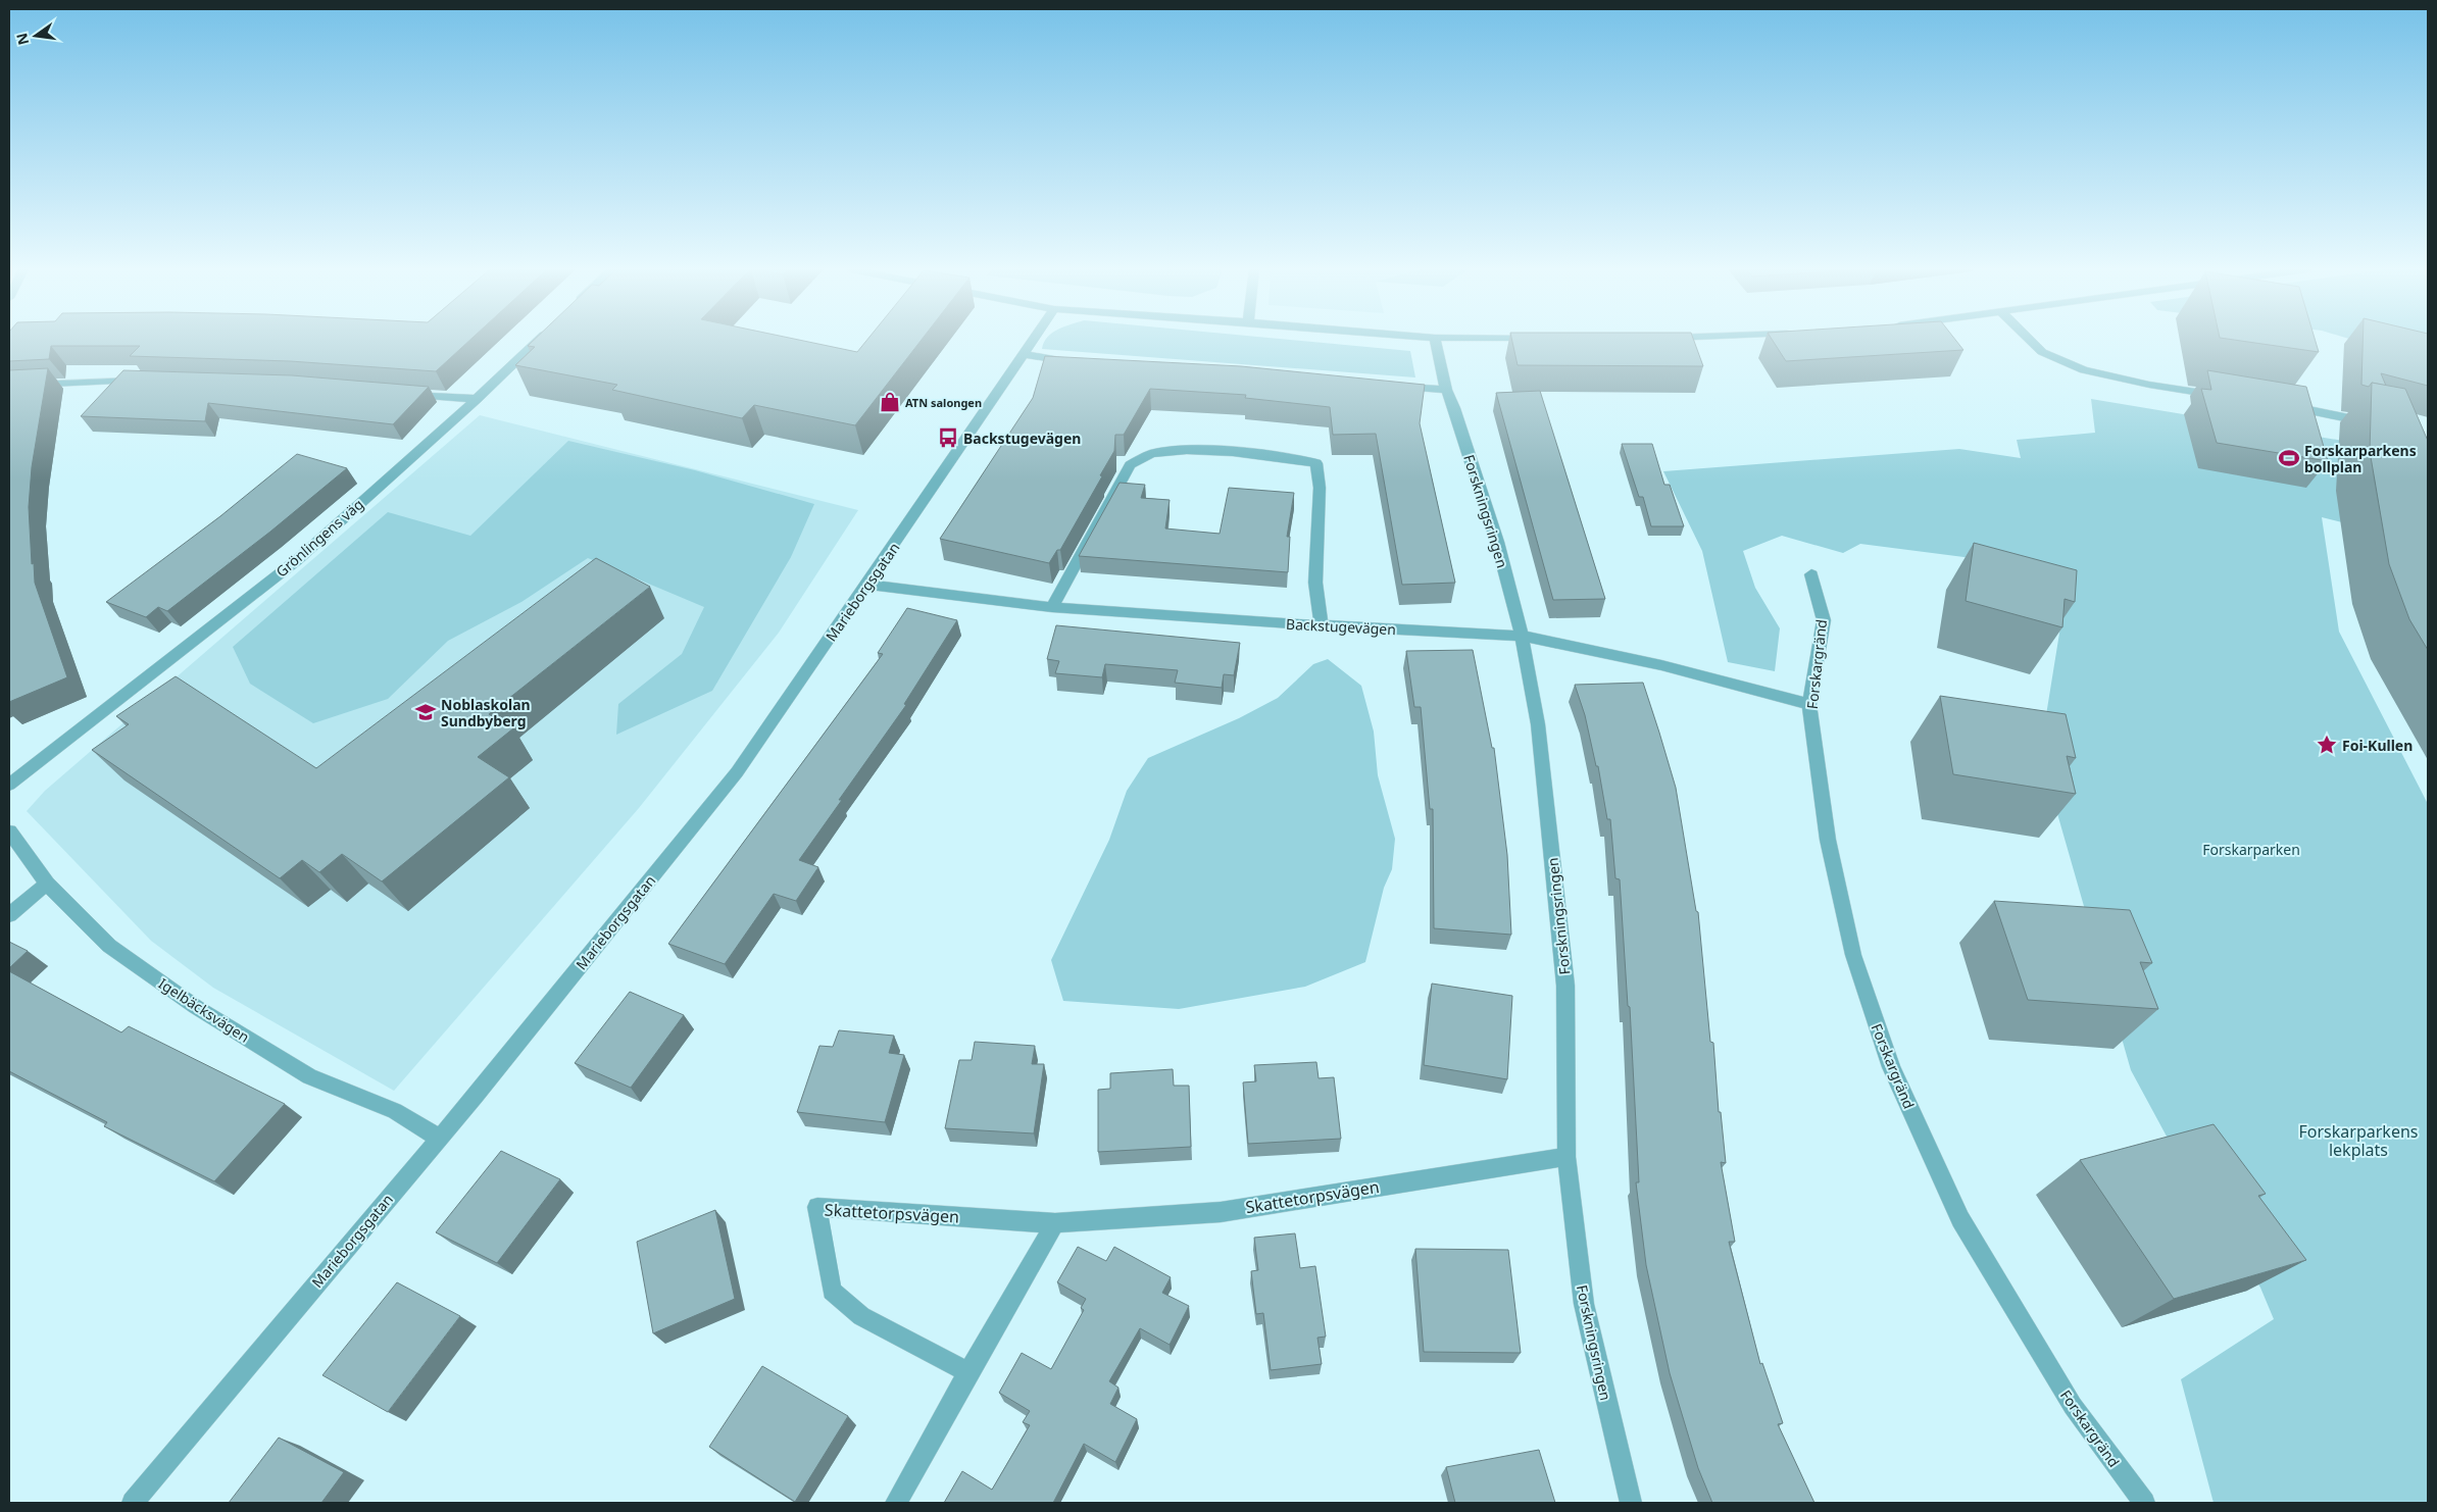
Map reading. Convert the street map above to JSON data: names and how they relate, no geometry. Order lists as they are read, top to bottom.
{
  "streets": {
    "street": [
      "Forskningsringen",
      "Grönlingens väg",
      "Marieborgsgatan",
      "Backstugevägen",
      "Forskargränd",
      "Igelbäcksvägen",
      "Skattetorpsvägen"
    ]
  },
  "crossings": [
    ["Forskningsringen", "Backstugevägen"],
    ["Forskningsringen", "Skattetorpsvägen"],
    ["Marieborgsgatan", "Backstugevägen"],
    ["Marieborgsgatan", "Igelbäcksvägen"],
    ["Backstugevägen", "Forskargränd"]
  ],
  "parks": ["Forskarparken", "Forskarparkens lekplats"],
  "places": {
    "shop": ["ATN salongen"],
    "bus stop": ["Backstugevägen"],
    "sports": ["Forskarparkens bollplan"],
    "school or university": ["Noblaskolan Sundbyberg"],
    "place": ["Foi-Kullen"]
  },
  "north": "left"
}
